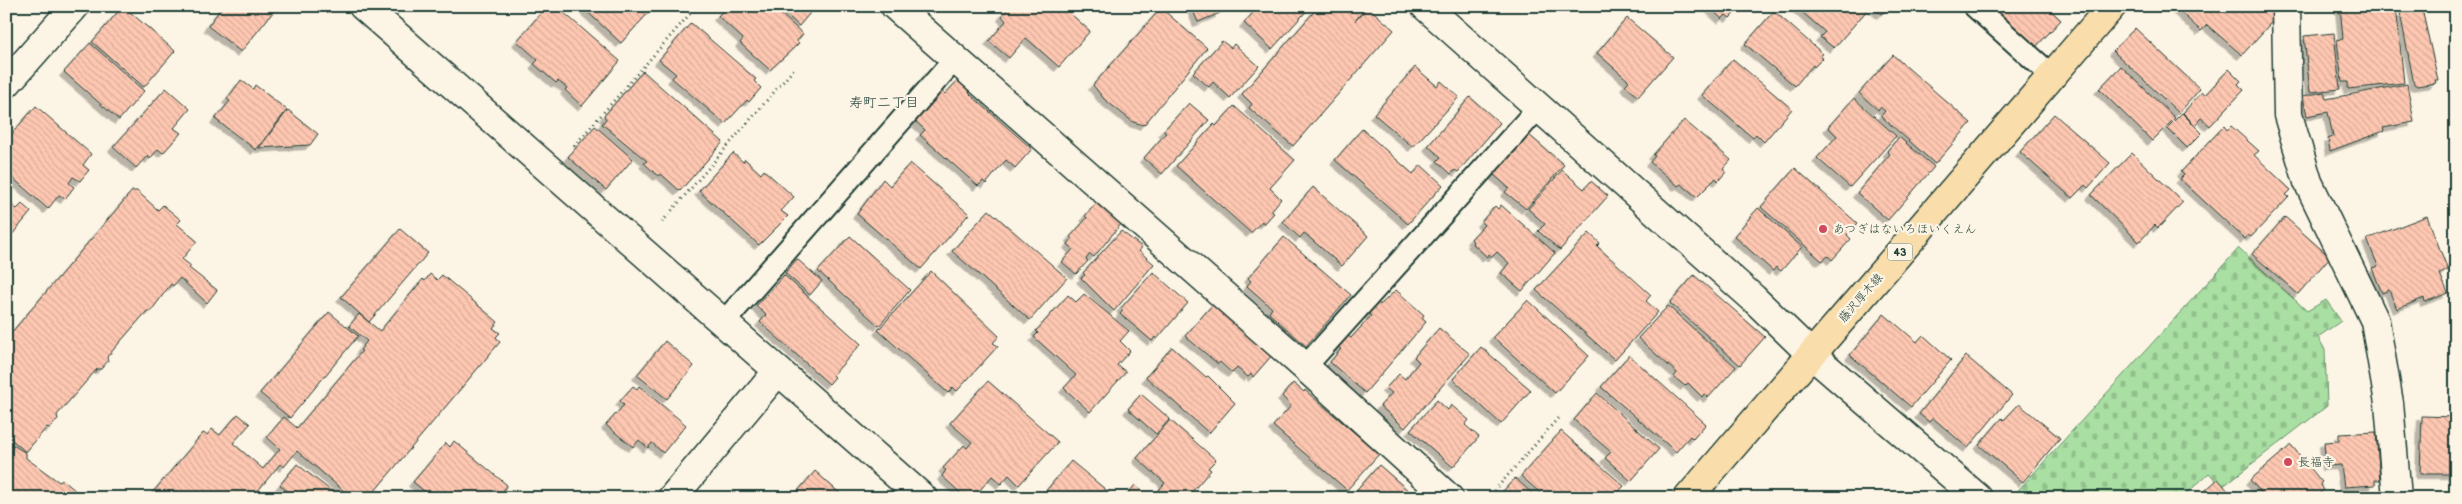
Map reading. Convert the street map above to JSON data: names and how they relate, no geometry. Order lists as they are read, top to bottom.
{
  "streets": {
    "main road": ["43", "藤沢厚木線"]
  },
  "districts": ["寿町二丁目"],
  "places": ["あつぎはないろほいくえん", "長福寺"]
}
